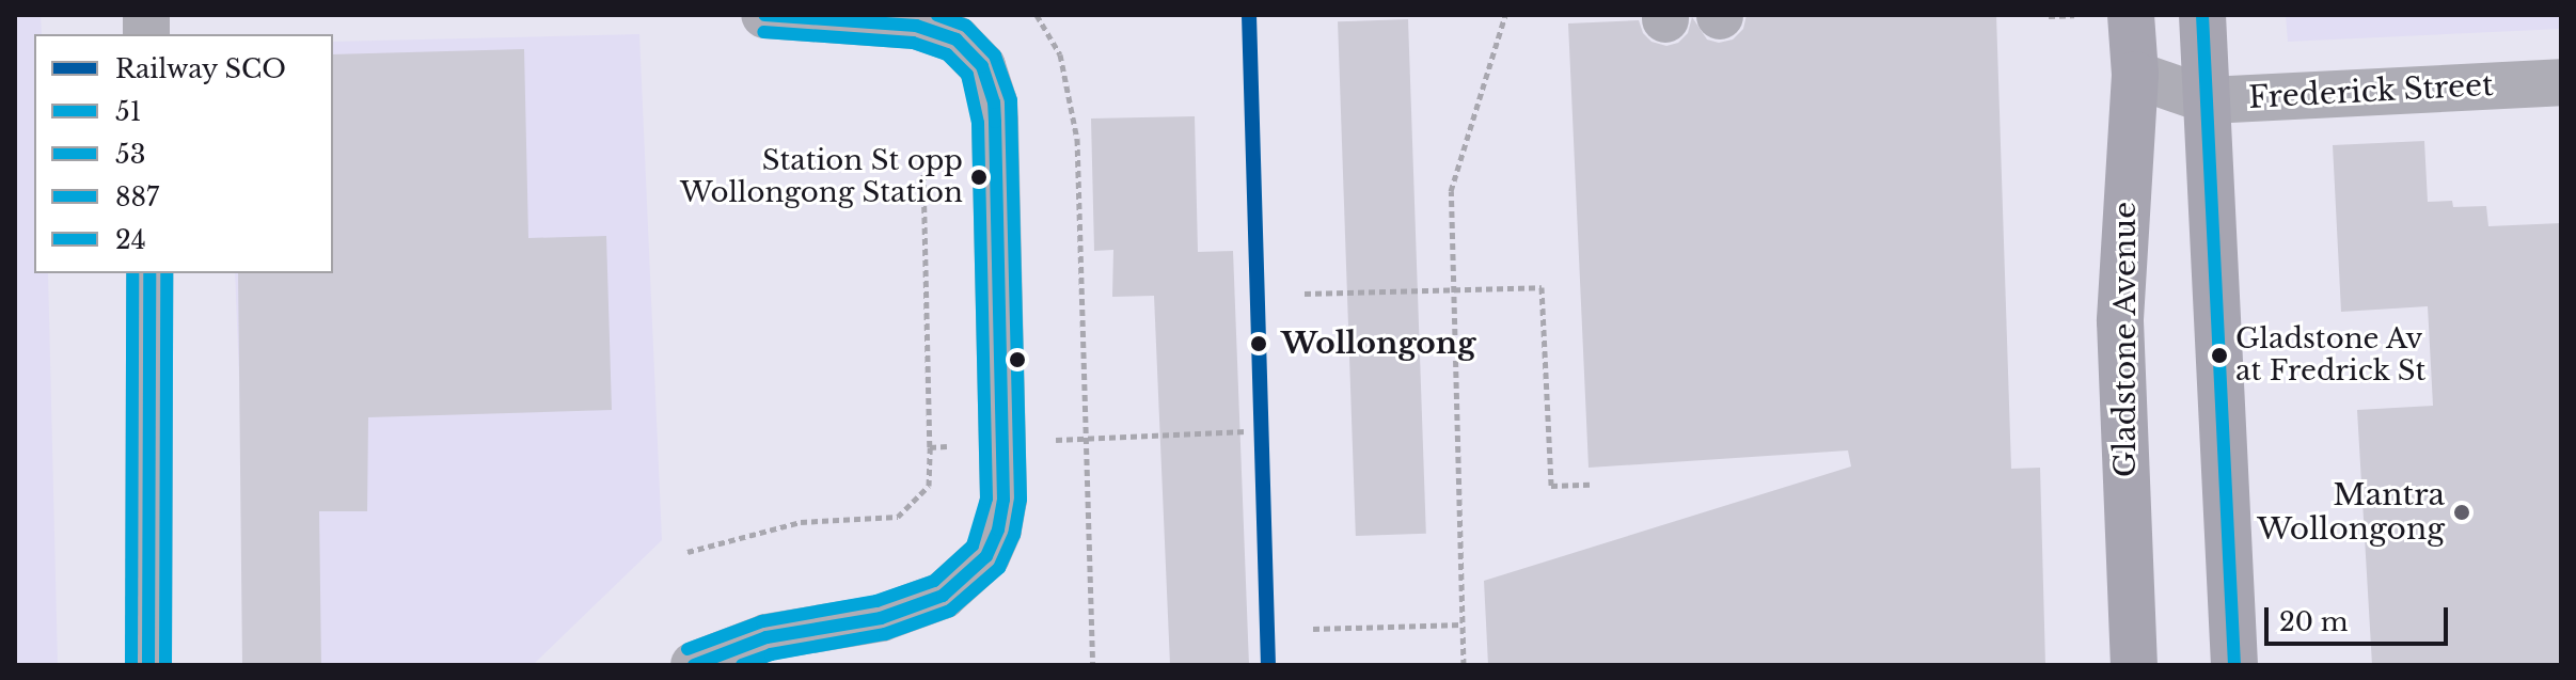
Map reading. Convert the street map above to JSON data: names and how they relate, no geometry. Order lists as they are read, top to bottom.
{
  "streets": {
    "main road": ["Gladstone Avenue"],
    "street": ["Frederick Street"]
  },
  "crossings": [
    ["Frederick Street", "Gladstone Avenue"]
  ],
  "places": [
    "Station St opp Wollongong Station",
    "Wollongong",
    "Gladstone Av at Fredrick St",
    "Mantra Wollongong"
  ],
  "lines": [
    "rail line SCO",
    "transit line 51",
    "transit line 53",
    "transit line 24",
    "transit line 887"
  ],
  "legend": [
    "Railway SCO",
    "51",
    "53",
    "887",
    "24"
  ],
  "scale_bar": "20 m"
}
